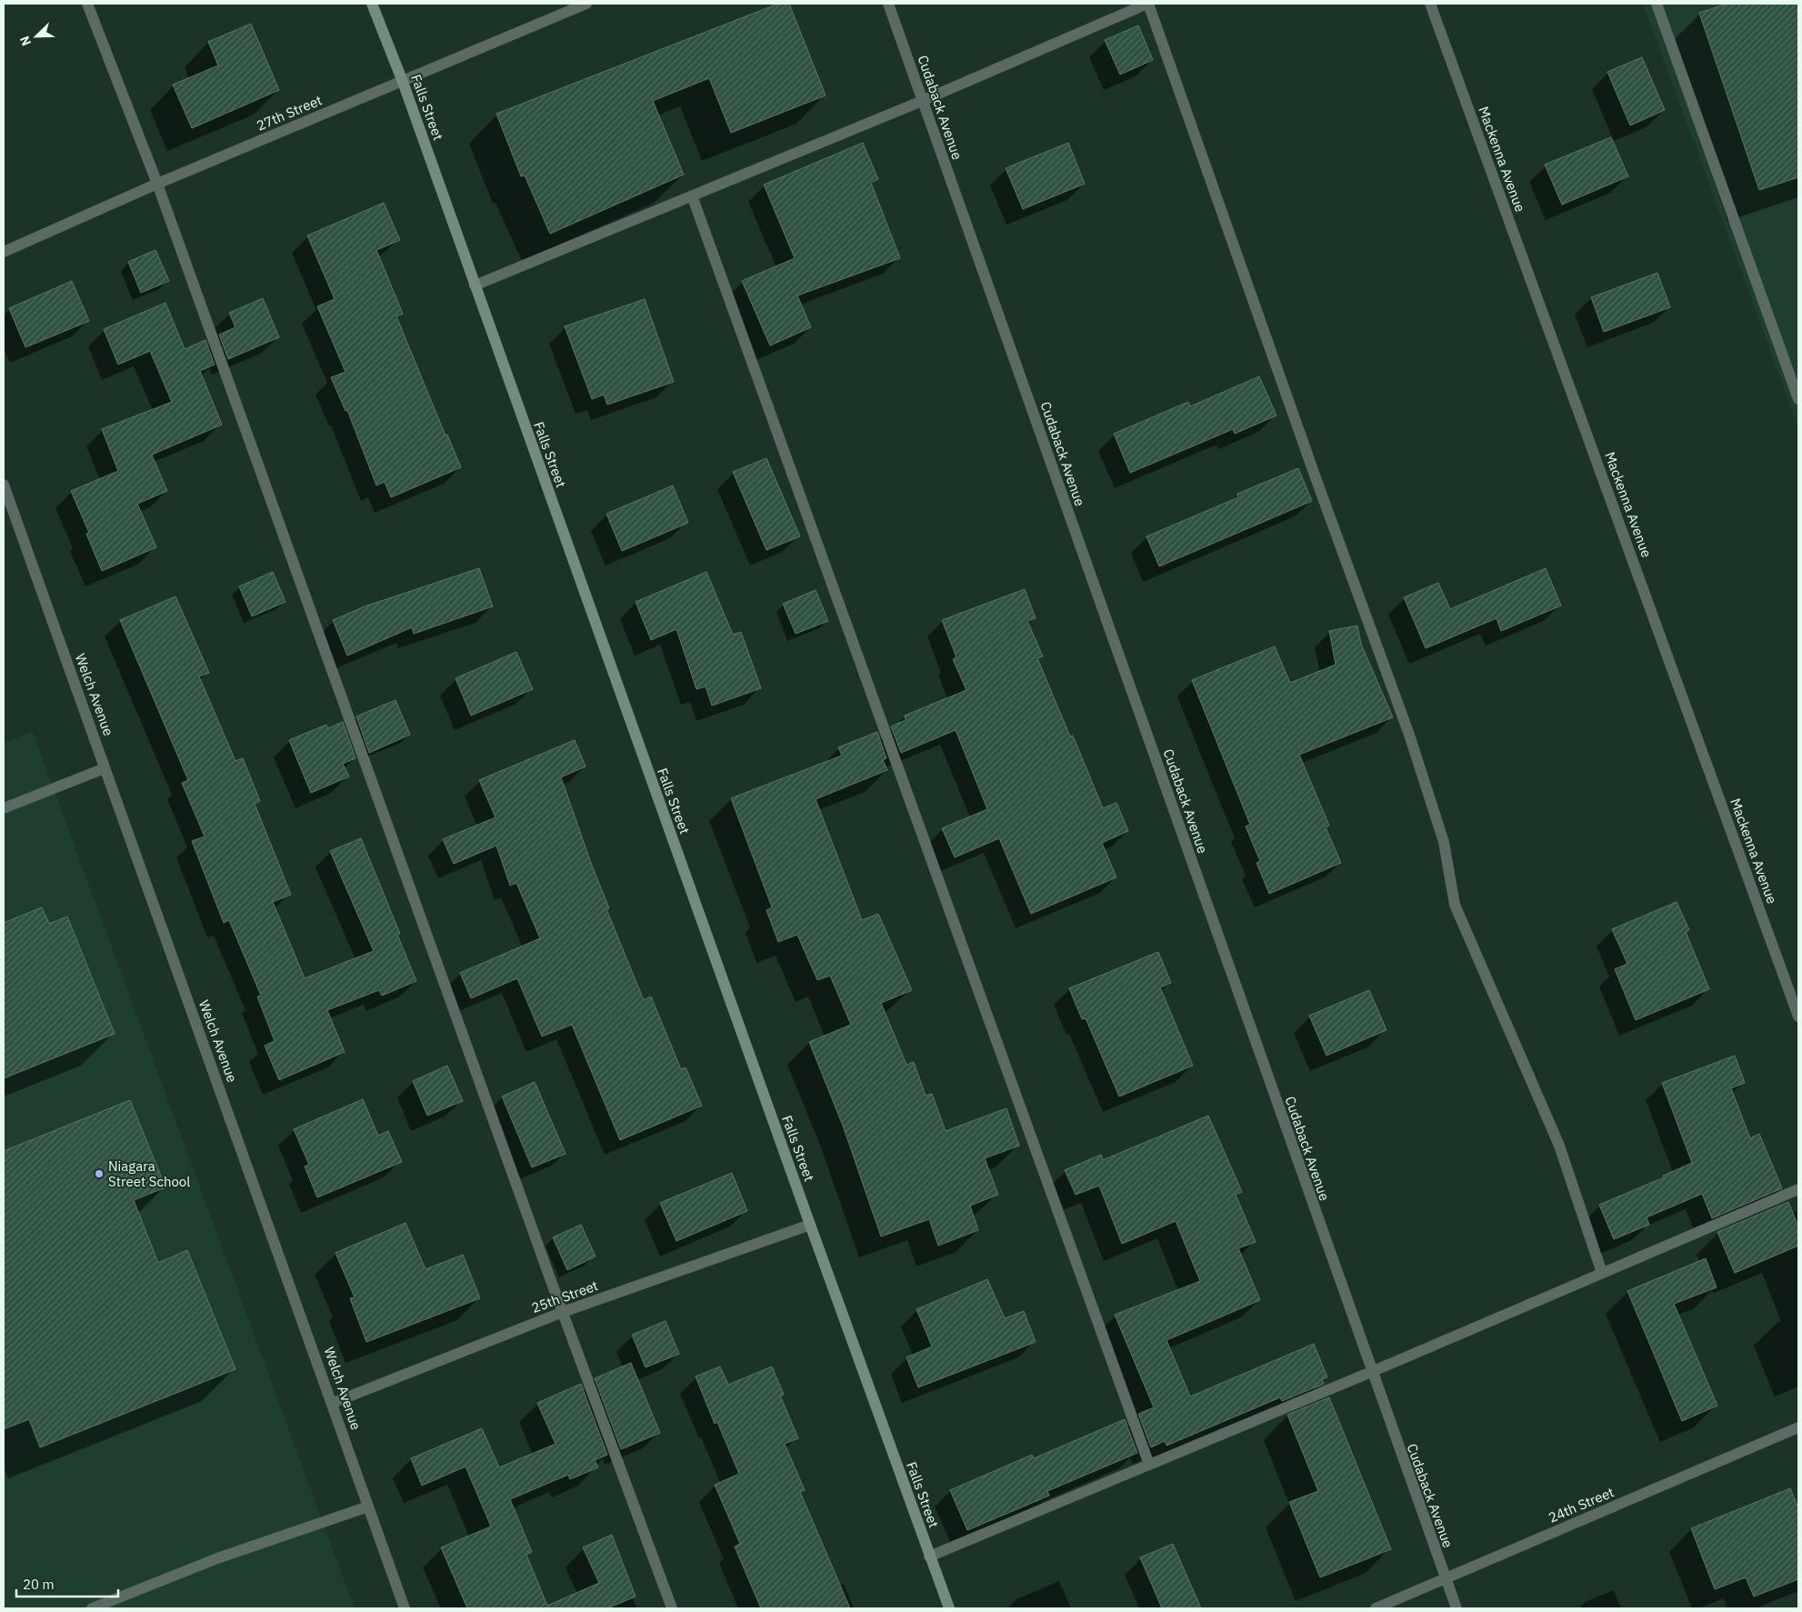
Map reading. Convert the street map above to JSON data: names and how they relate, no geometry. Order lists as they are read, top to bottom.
{
  "streets": {
    "street": [
      "Falls Street",
      "Cudaback Avenue",
      "27th Street",
      "Mackenna Avenue",
      "Welch Avenue",
      "25th Street",
      "24th Street"
    ]
  },
  "crossings": [
    ["Falls Street", "27th Street"],
    ["Falls Street", "25th Street"],
    ["Cudaback Avenue", "24th Street"],
    ["Welch Avenue", "25th Street"]
  ],
  "places": ["Niagara Street School"],
  "scale_bar": "20 m",
  "north": "bottom left"
}
